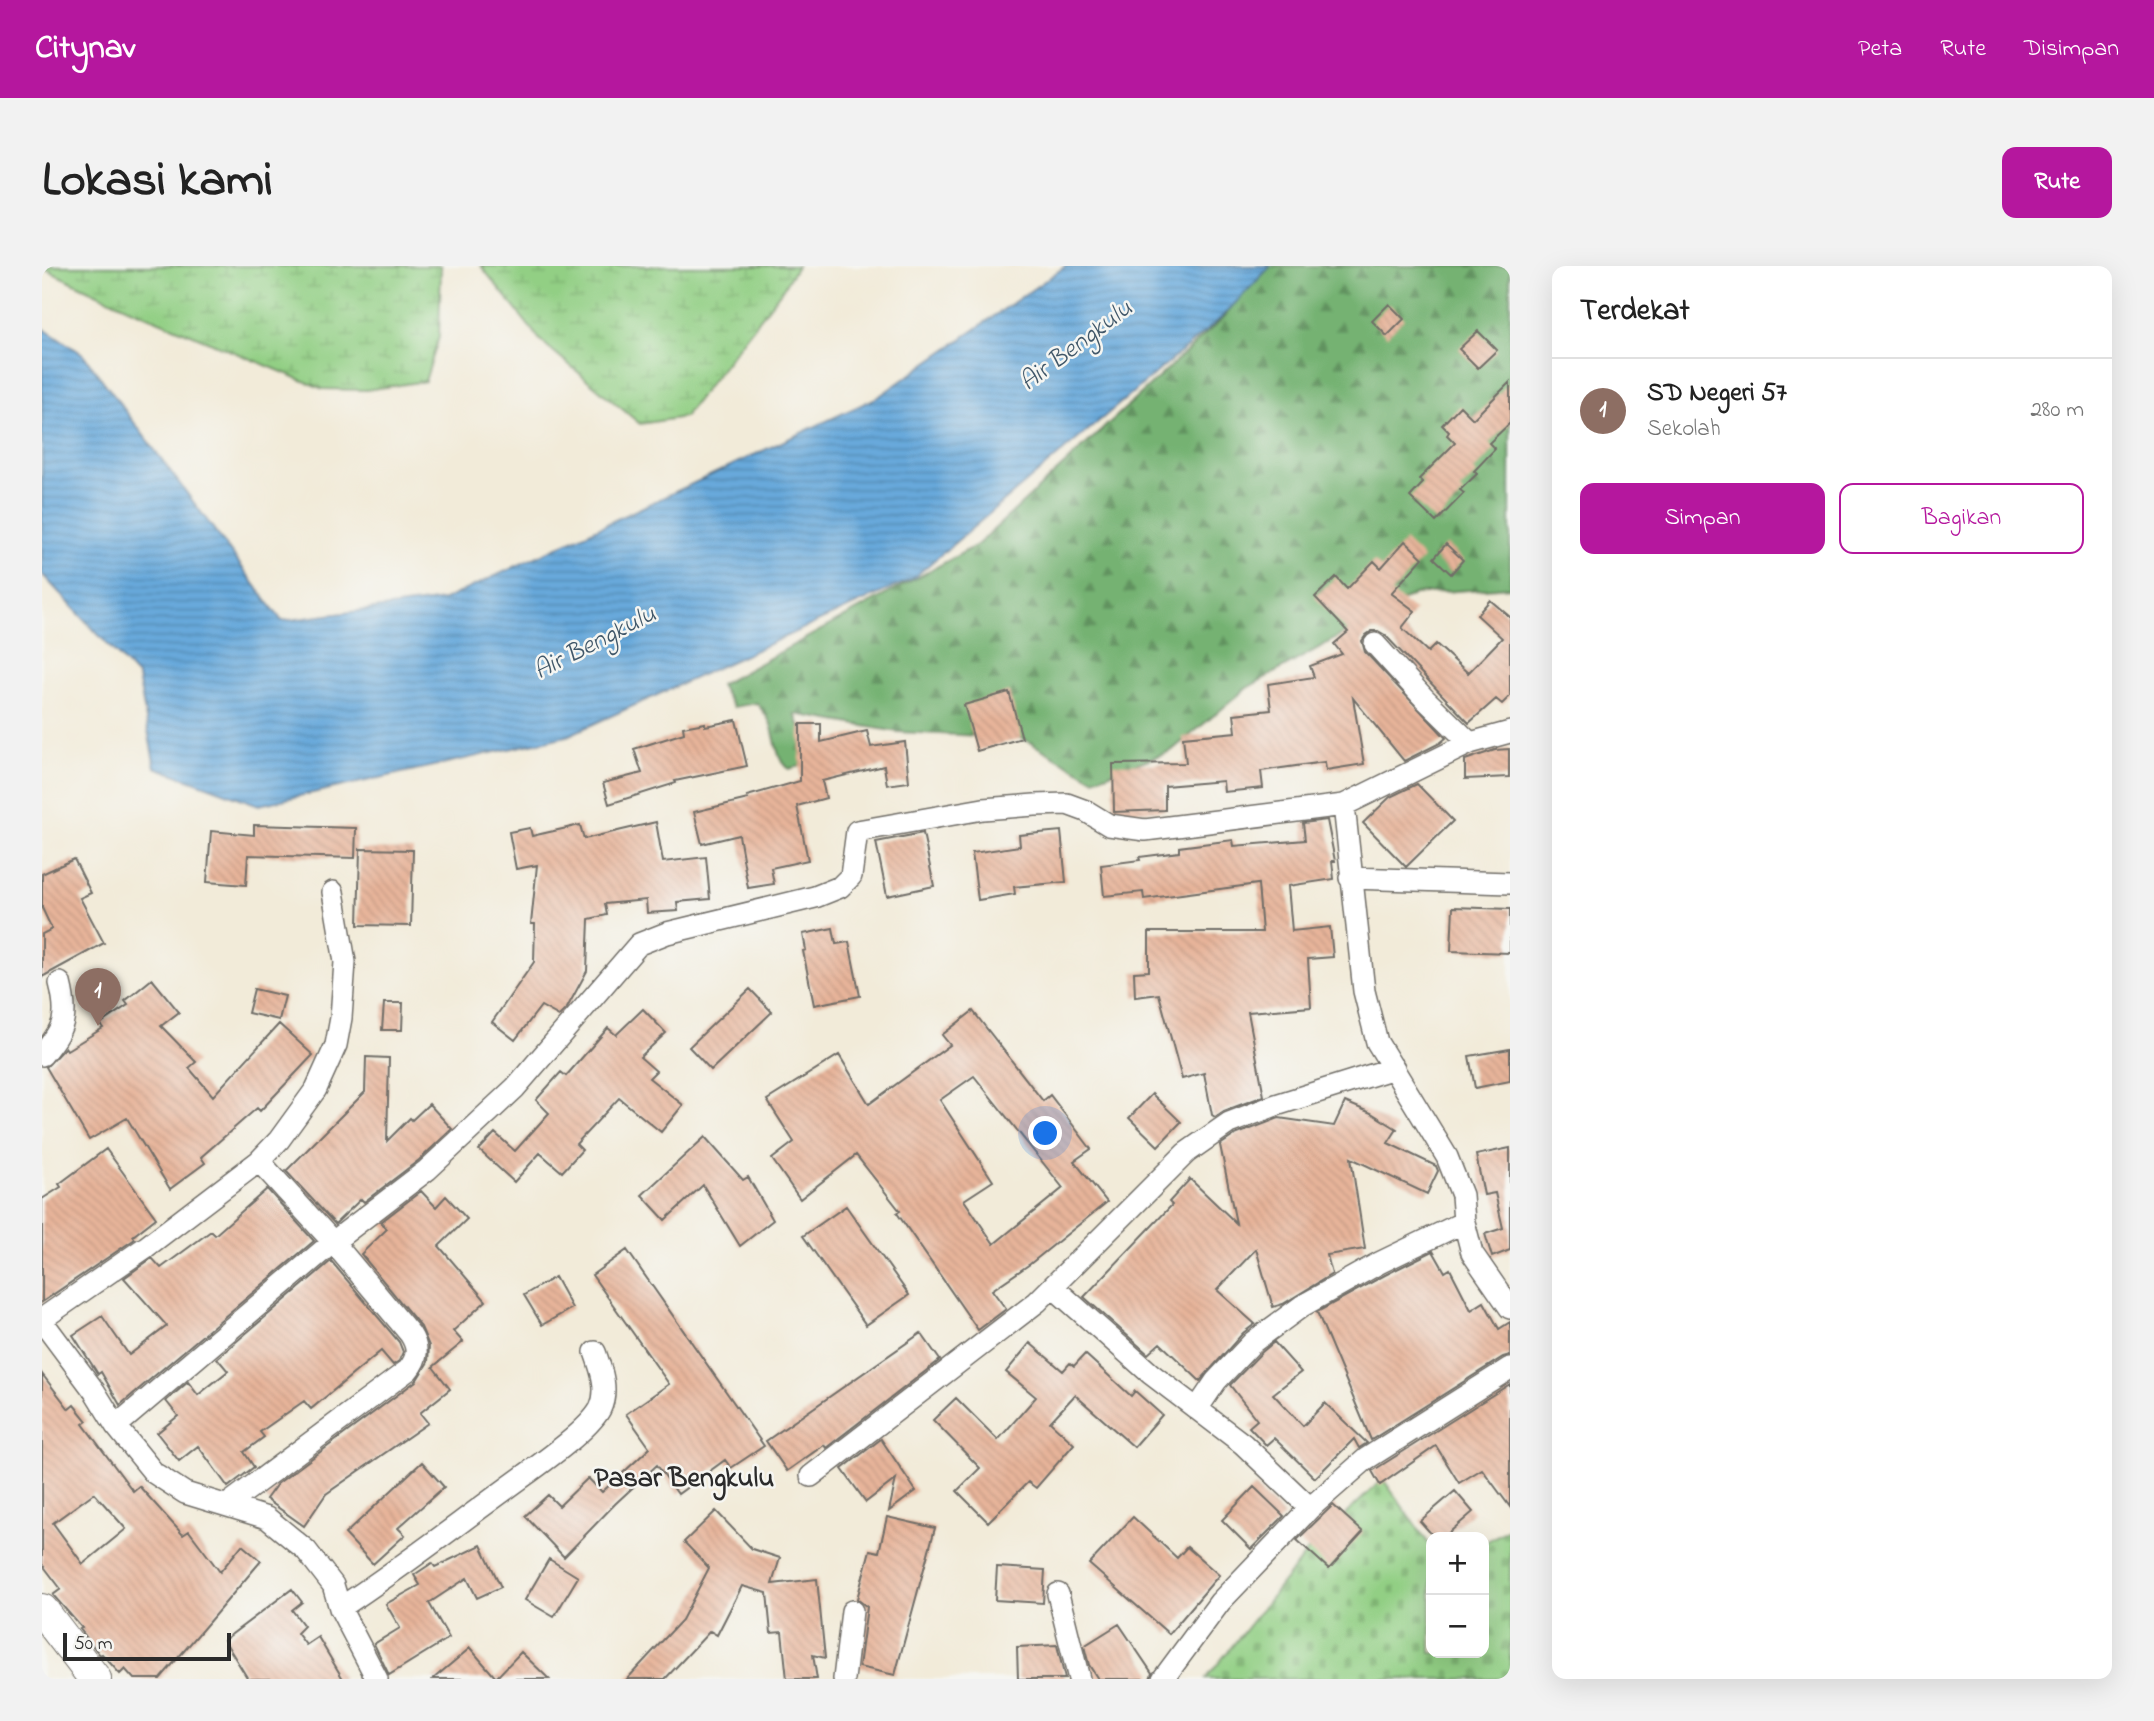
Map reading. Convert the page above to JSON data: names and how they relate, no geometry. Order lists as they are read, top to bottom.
{
  "districts": ["Pasar Bengkulu"],
  "water": ["Air Bengkulu"],
  "scale_bar": "50 m",
  "page": {
    "header": "Citynav",
    "nav": ["Peta", "Rute", "Disimpan"],
    "title": "Lokasi kami",
    "buttons": [
      "Rute",
      ["Simpan", "Bagikan"]
    ],
    "heading": "Terdekat",
    "list": [
      {
        "mark": "1",
        "name": "SD Negeri 57",
        "note": "Sekolah",
        "value": "280 m"
      }
    ],
    "pins": "1",
    "map_buttons": ["+", "−"],
    "scale": "50 m"
  }
}
